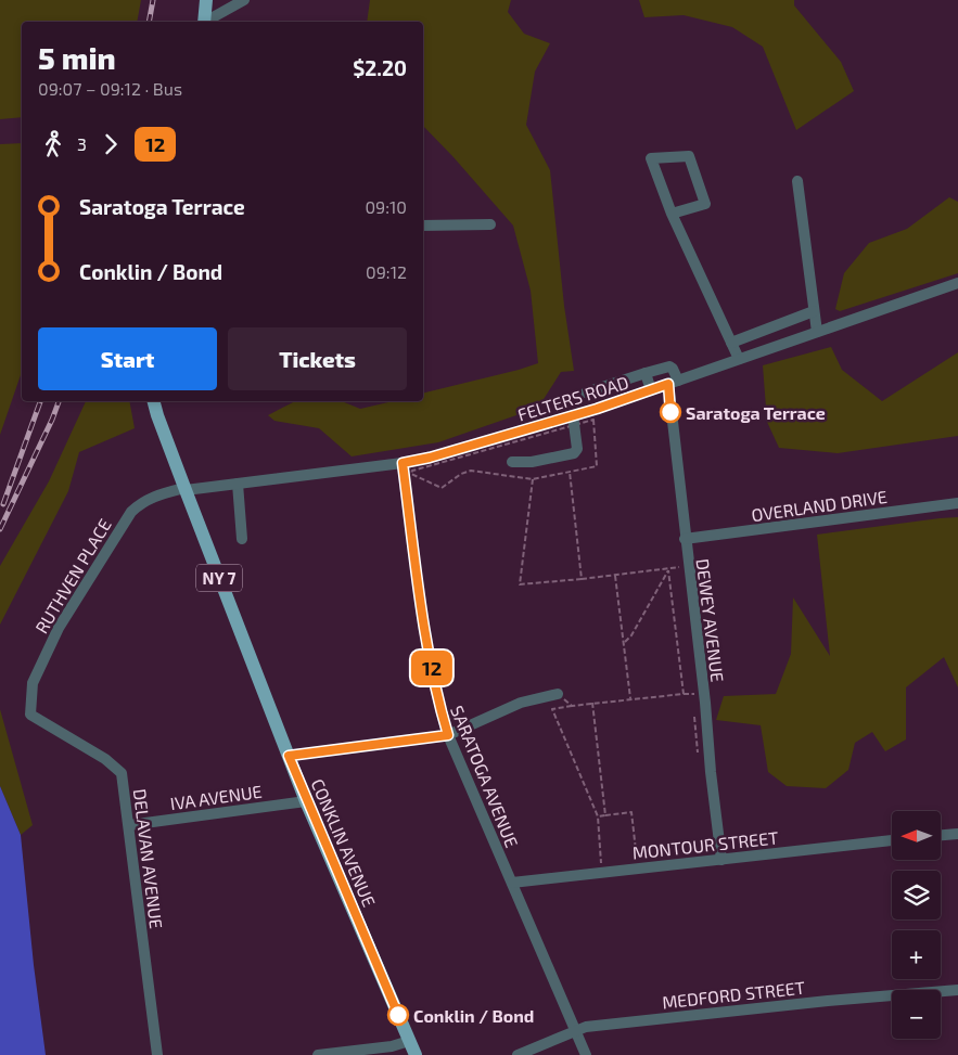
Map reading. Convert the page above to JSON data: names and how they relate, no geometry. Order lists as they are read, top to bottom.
{
  "streets": {
    "main road": ["NY 7", "CONKLIN AVENUE"],
    "street": [
      "FELTERS ROAD",
      "OVERLAND DRIVE",
      "RUTHVEN PLACE",
      "DEWEY AVENUE",
      "SARATOGA AVENUE",
      "IVA AVENUE",
      "MONTOUR STREET",
      "DELAVAN AVENUE",
      "MEDFORD STREET"
    ]
  },
  "crossings": [
    ["FELTERS ROAD", "RUTHVEN PLACE"],
    ["FELTERS ROAD", "DEWEY AVENUE"],
    ["FELTERS ROAD", "SARATOGA AVENUE"],
    ["FELTERS ROAD", "CONKLIN AVENUE"],
    ["OVERLAND DRIVE", "DEWEY AVENUE"],
    ["RUTHVEN PLACE", "CONKLIN AVENUE"],
    ["RUTHVEN PLACE", "DELAVAN AVENUE"],
    ["DEWEY AVENUE", "MONTOUR STREET"],
    ["SARATOGA AVENUE", "MONTOUR STREET"],
    ["SARATOGA AVENUE", "MEDFORD STREET"],
    ["IVA AVENUE", "CONKLIN AVENUE"],
    ["IVA AVENUE", "DELAVAN AVENUE"]
  ],
  "places": ["Saratoga Terrace", "Conklin / Bond"],
  "lines": ["bus line 12"],
  "north": "left",
  "page": {
    "on_map": "12",
    "heading": ["5 min", "09:07 – 09:12 · Bus", "$2.20"],
    "legs": ["3", "12"],
    "list": [
      {
        "name": "Saratoga Terrace",
        "value": "09:10"
      },
      {
        "name": "Conklin / Bond",
        "value": "09:12"
      }
    ],
    "buttons": ["Start", "Tickets"],
    "map_buttons": ["+", "−"]
  }
}
